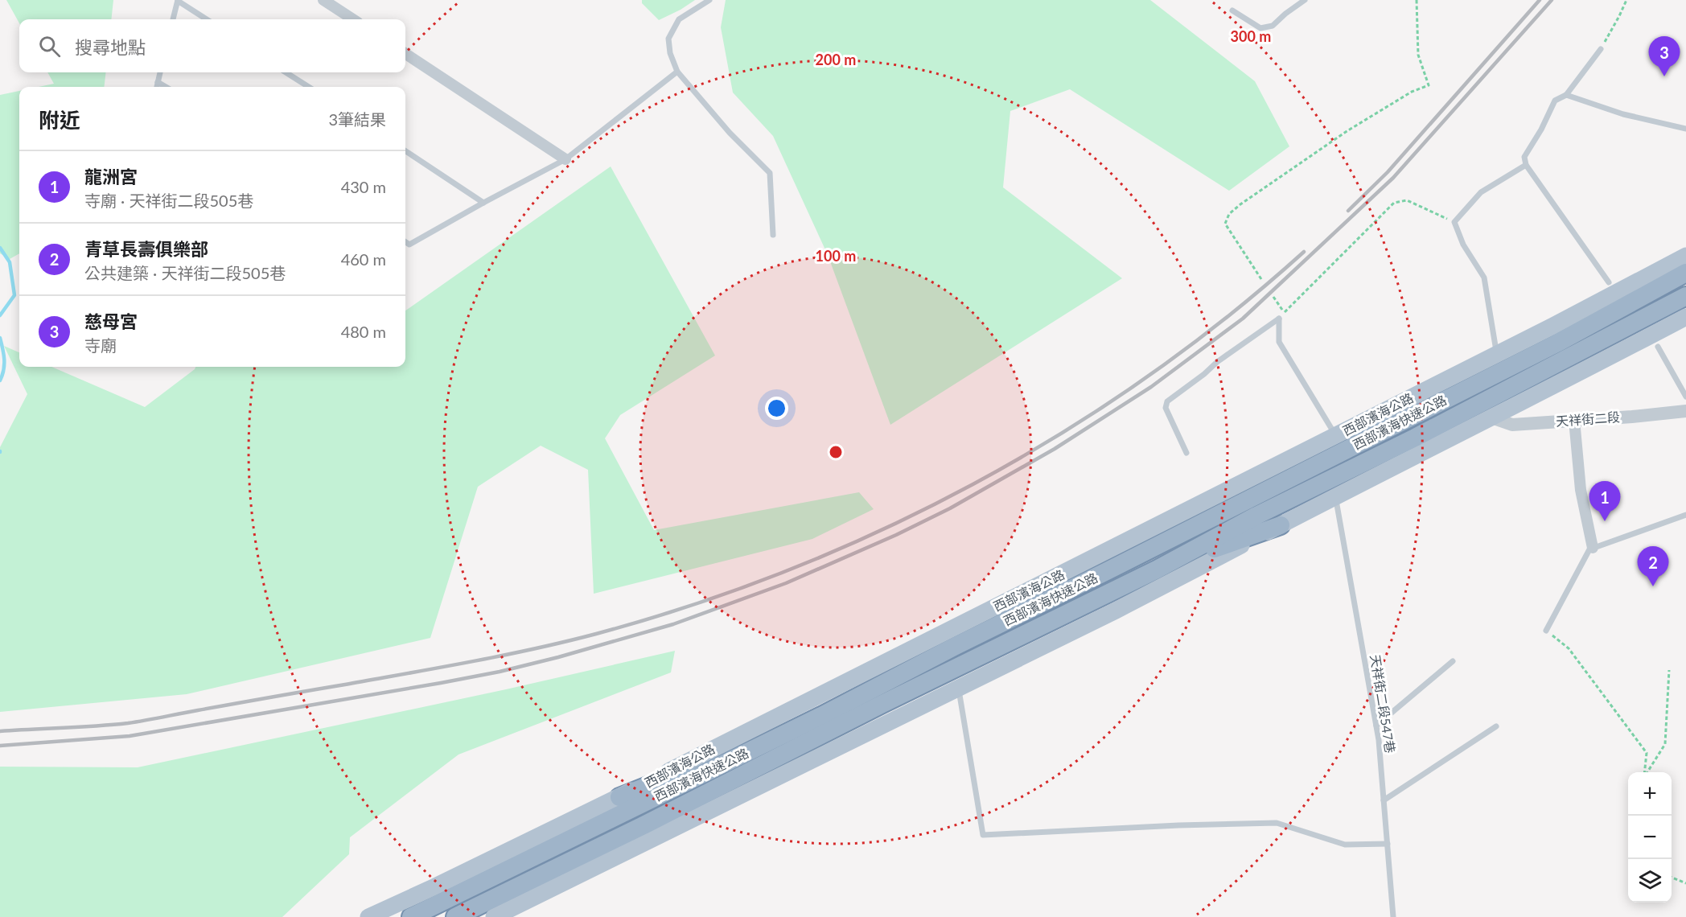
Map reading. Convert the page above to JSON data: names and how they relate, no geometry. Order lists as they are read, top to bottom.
{
  "streets": {
    "highway": ["西部濱海快速公路"],
    "main road": ["西部濱海公路"],
    "street": ["天祥街二段"],
    "lane": ["天祥街二段547巷"]
  },
  "page": {
    "search": "搜尋地點",
    "pins": ["3", "1", "2"],
    "heading": ["附近", "3筆結果"],
    "list": [
      {
        "mark": "1",
        "name": "龍洲宮",
        "note": "寺廟 · 天祥街二段505巷",
        "value": "430 m"
      },
      {
        "mark": "2",
        "name": "青草長壽俱樂部",
        "note": "公共建築 · 天祥街二段505巷",
        "value": "460 m"
      },
      {
        "mark": "3",
        "name": "慈母宮",
        "note": "寺廟",
        "value": "480 m"
      }
    ],
    "map_buttons": ["+", "−"]
  },
  "rings": ["300 m", "200 m", "100 m"]
}
